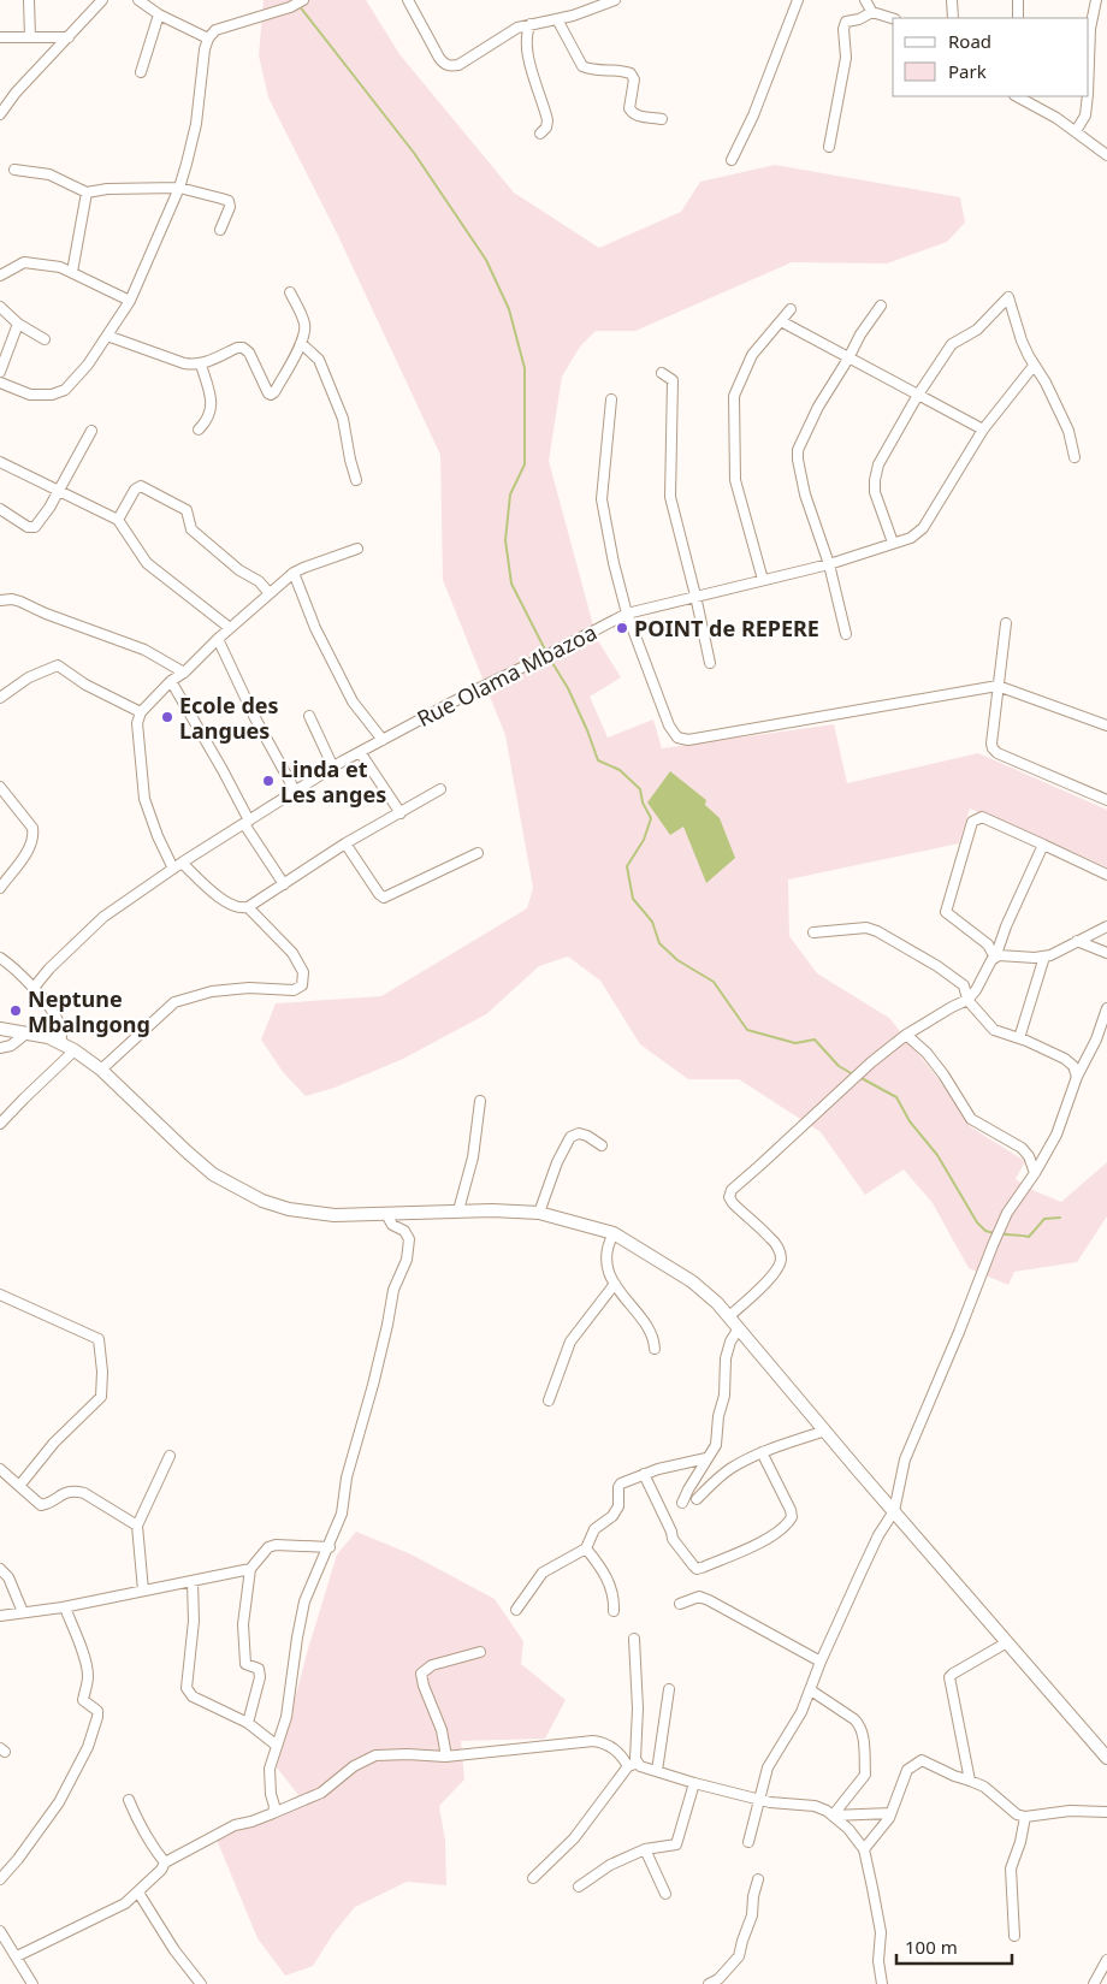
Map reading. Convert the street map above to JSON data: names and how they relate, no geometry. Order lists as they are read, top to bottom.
{
  "streets": {
    "street": ["Rue Olama Mbazoa"]
  },
  "places": [
    "POINT de REPERE",
    "Ecole des Langues",
    "Linda et Les anges",
    "Neptune Mbalngong"
  ],
  "legend": ["Road", "Park"],
  "scale_bar": "100 m"
}
